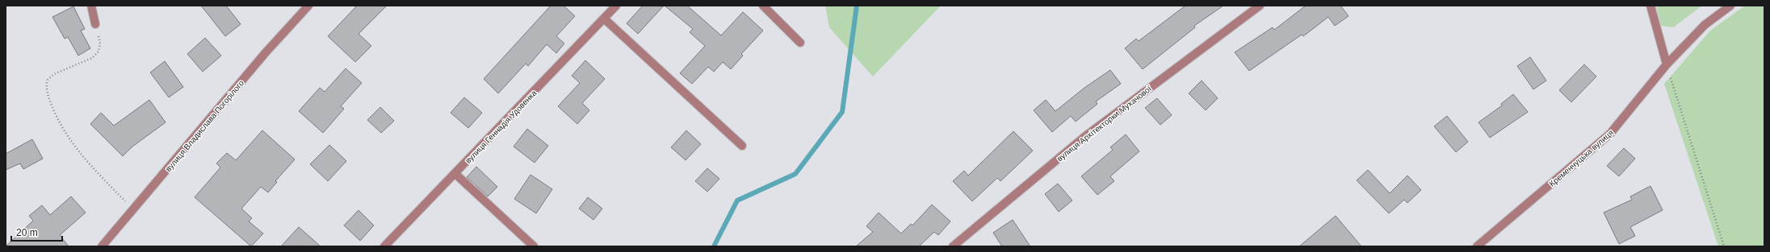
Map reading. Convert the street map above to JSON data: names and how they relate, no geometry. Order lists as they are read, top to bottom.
{
  "streets": {
    "street": [
      "вулиця Архітекторки Мухачової",
      "вулиця Владислава Погорілого",
      "вулиця Геннадія Удовенка",
      "Кременчуцька вулиця"
    ]
  },
  "scale_bar": "20 m"
}
